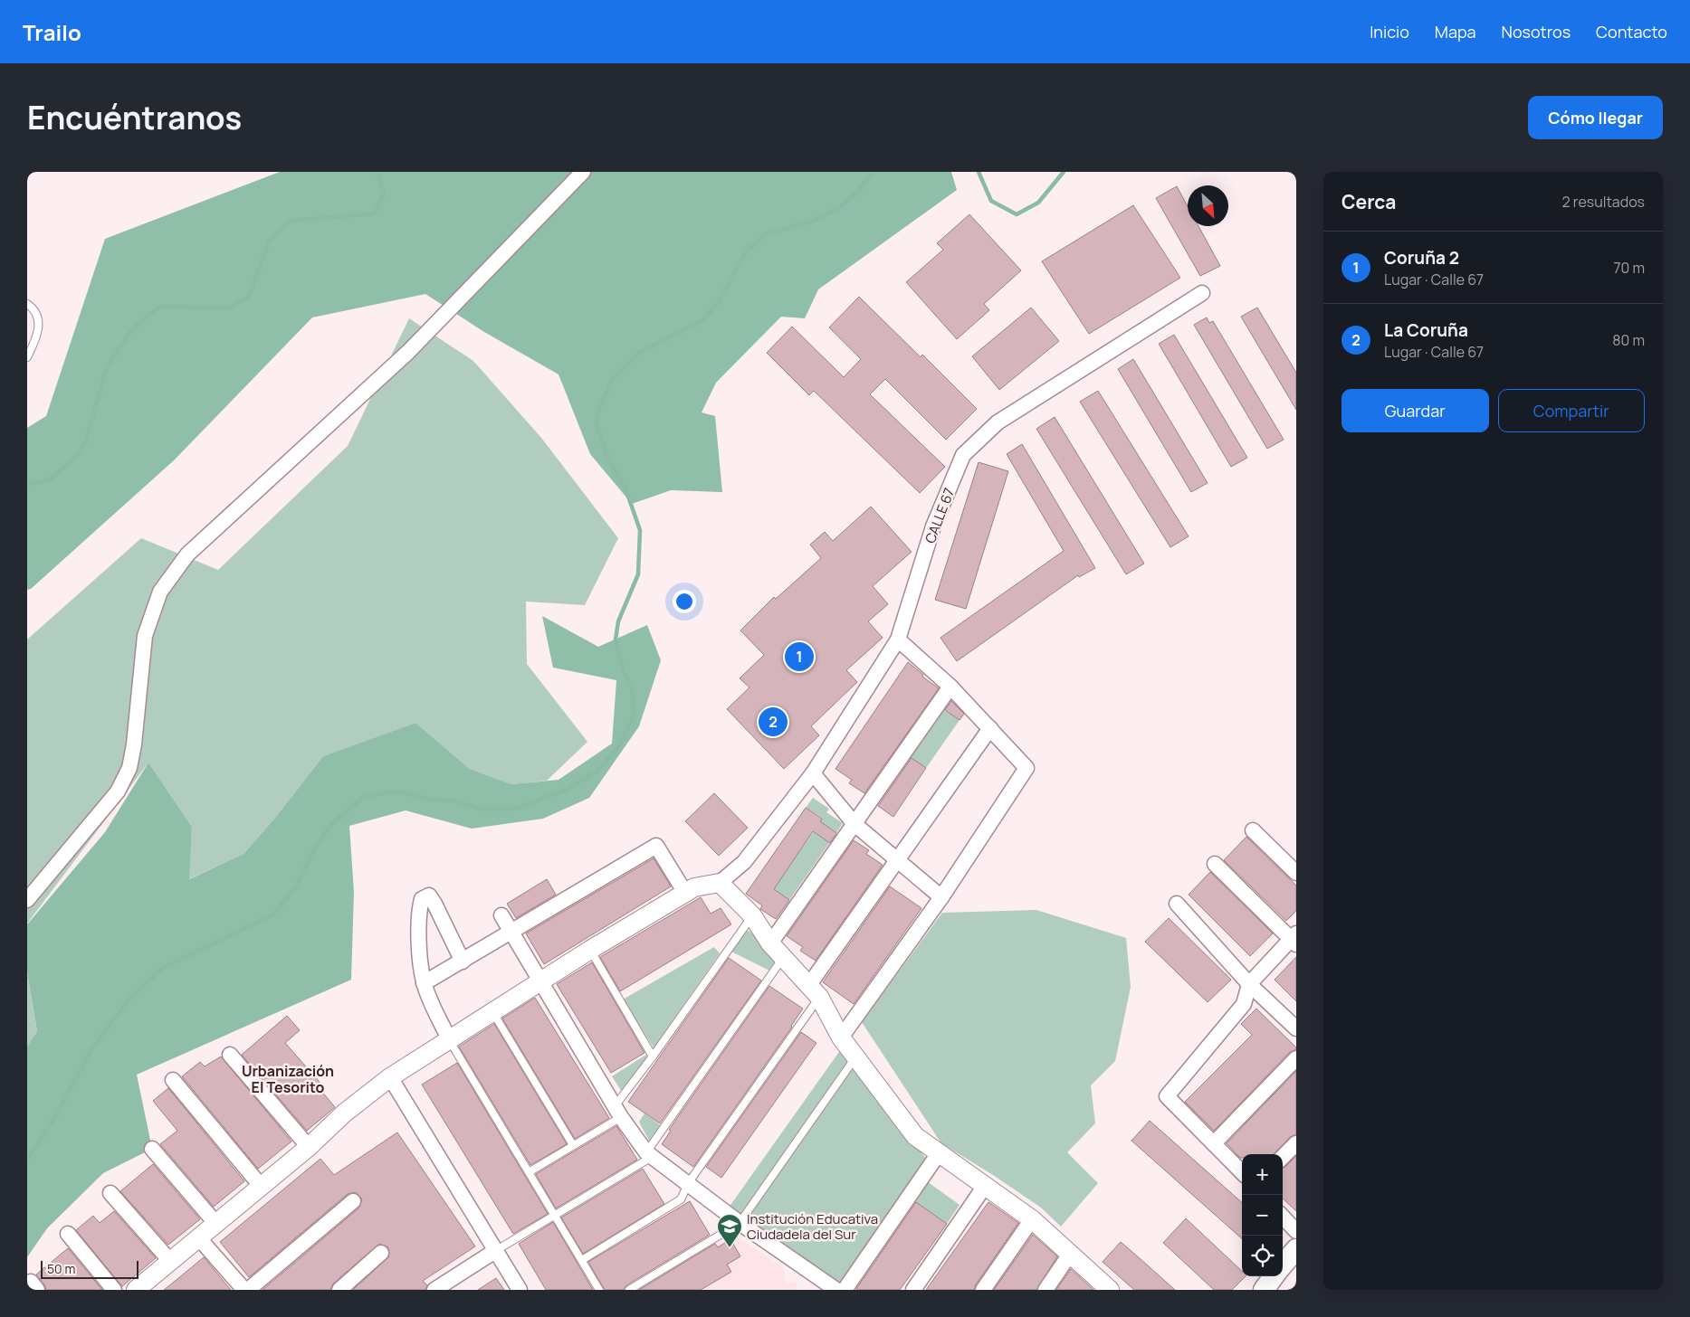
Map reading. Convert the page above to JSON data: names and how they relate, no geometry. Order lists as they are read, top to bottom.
{
  "streets": {
    "street": ["CALLE 67"]
  },
  "districts": ["Urbanización El Tesorito"],
  "places": {
    "school or university": ["Institución Educativa Ciudadela del Sur"]
  },
  "scale_bar": "50 m",
  "north": "bottom right",
  "page": {
    "header": "Trailo",
    "nav": [
      "Inicio",
      "Mapa",
      "Nosotros",
      "Contacto"
    ],
    "title": "Encuéntranos",
    "buttons": [
      "Cómo llegar",
      ["Guardar", "Compartir"]
    ],
    "heading": ["Cerca", "2 resultados"],
    "list": [
      {
        "mark": "1",
        "name": "Coruña 2",
        "note": "Lugar · Calle 67",
        "value": "70 m"
      },
      {
        "mark": "2",
        "name": "La Coruña",
        "note": "Lugar · Calle 67",
        "value": "80 m"
      }
    ],
    "pins": ["1", "2"],
    "map_buttons": ["+", "−"],
    "scale": "50 m"
  }
}
